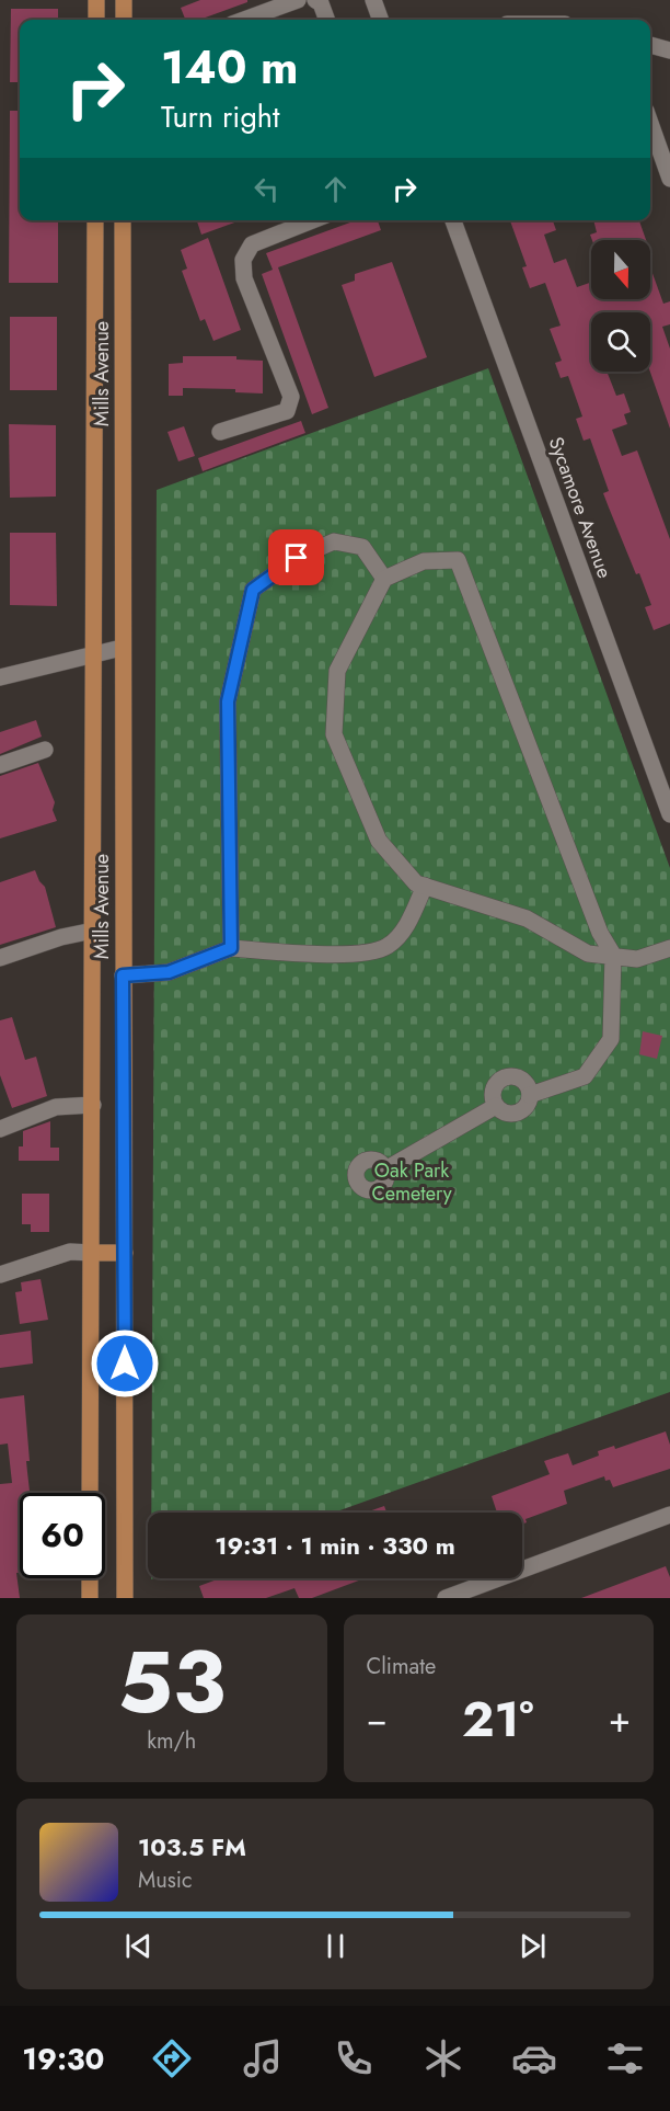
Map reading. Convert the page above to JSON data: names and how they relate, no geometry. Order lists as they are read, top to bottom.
{
  "streets": {
    "main road": ["Mills Avenue"],
    "street": ["Sycamore Avenue"]
  },
  "parks": ["Oak Park Cemetery"],
  "north": "bottom",
  "page": {
    "turn": ["140 m", "Turn right"],
    "limit": "60",
    "trip": "19:31 · 1 min · 330 m",
    "tile": [
      ["53", "km/h"],
      "Climate"
    ],
    "heat": ["−", "21°", "+"],
    "song": ["103.5 FM", "Music"],
    "tabs": "19:30"
  }
}
